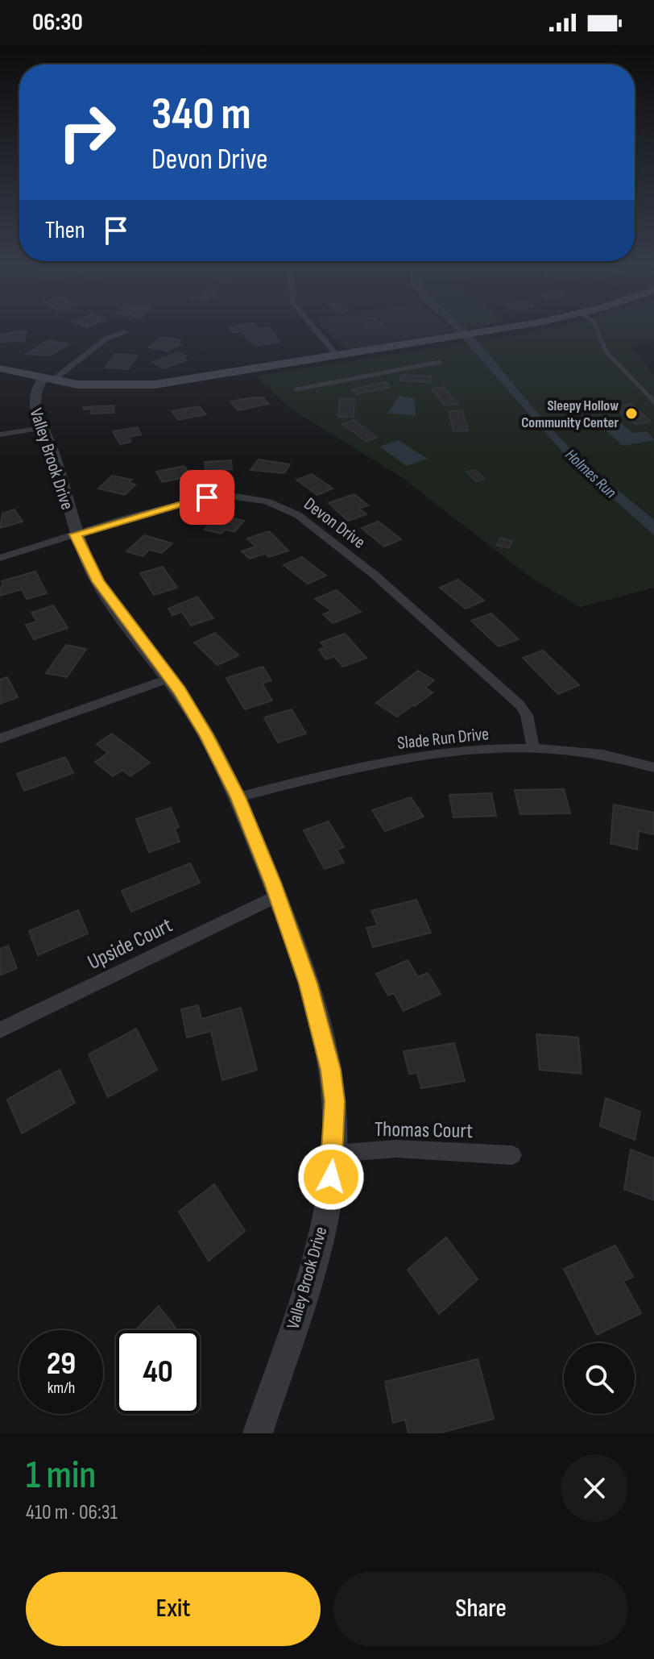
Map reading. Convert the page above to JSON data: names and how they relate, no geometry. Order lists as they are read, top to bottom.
{
  "streets": {
    "street": [
      "Valley Brook Drive",
      "Devon Drive",
      "Slade Run Drive",
      "Upside Court",
      "Thomas Court"
    ]
  },
  "crossings": [
    ["Valley Brook Drive", "Devon Drive"],
    ["Valley Brook Drive", "Slade Run Drive"],
    ["Valley Brook Drive", "Upside Court"],
    ["Valley Brook Drive", "Thomas Court"],
    ["Devon Drive", "Slade Run Drive"]
  ],
  "water": ["Holmes Run"],
  "places": ["Sleepy Hollow Community Center"],
  "page": {
    "status": "06:30",
    "turn": ["340 m", "Devon Drive"],
    "then": "Then",
    "speed": "29 km/h",
    "limit": "40",
    "heading": ["1 min", "410 m · 06:31"],
    "buttons": ["Exit", "Share"]
  }
}
